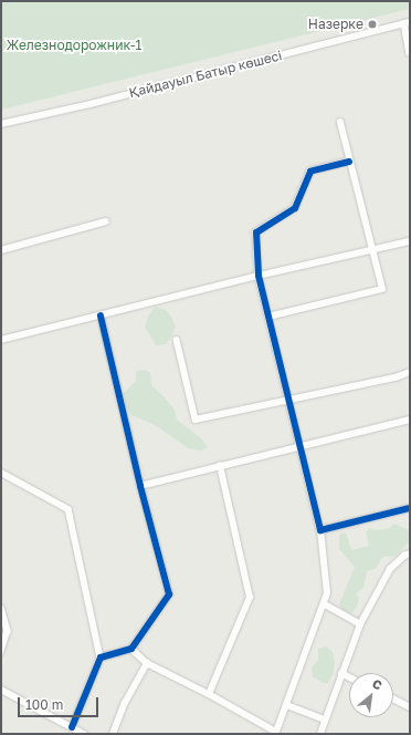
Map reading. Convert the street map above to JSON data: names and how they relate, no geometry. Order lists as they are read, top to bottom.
{
  "streets": {
    "street": ["Қайдауыл Батыр көшесі"]
  },
  "parks": ["Железнодорожник-1"],
  "places": ["Назерке"],
  "scale_bar": "100 m",
  "north": "top right"
}
